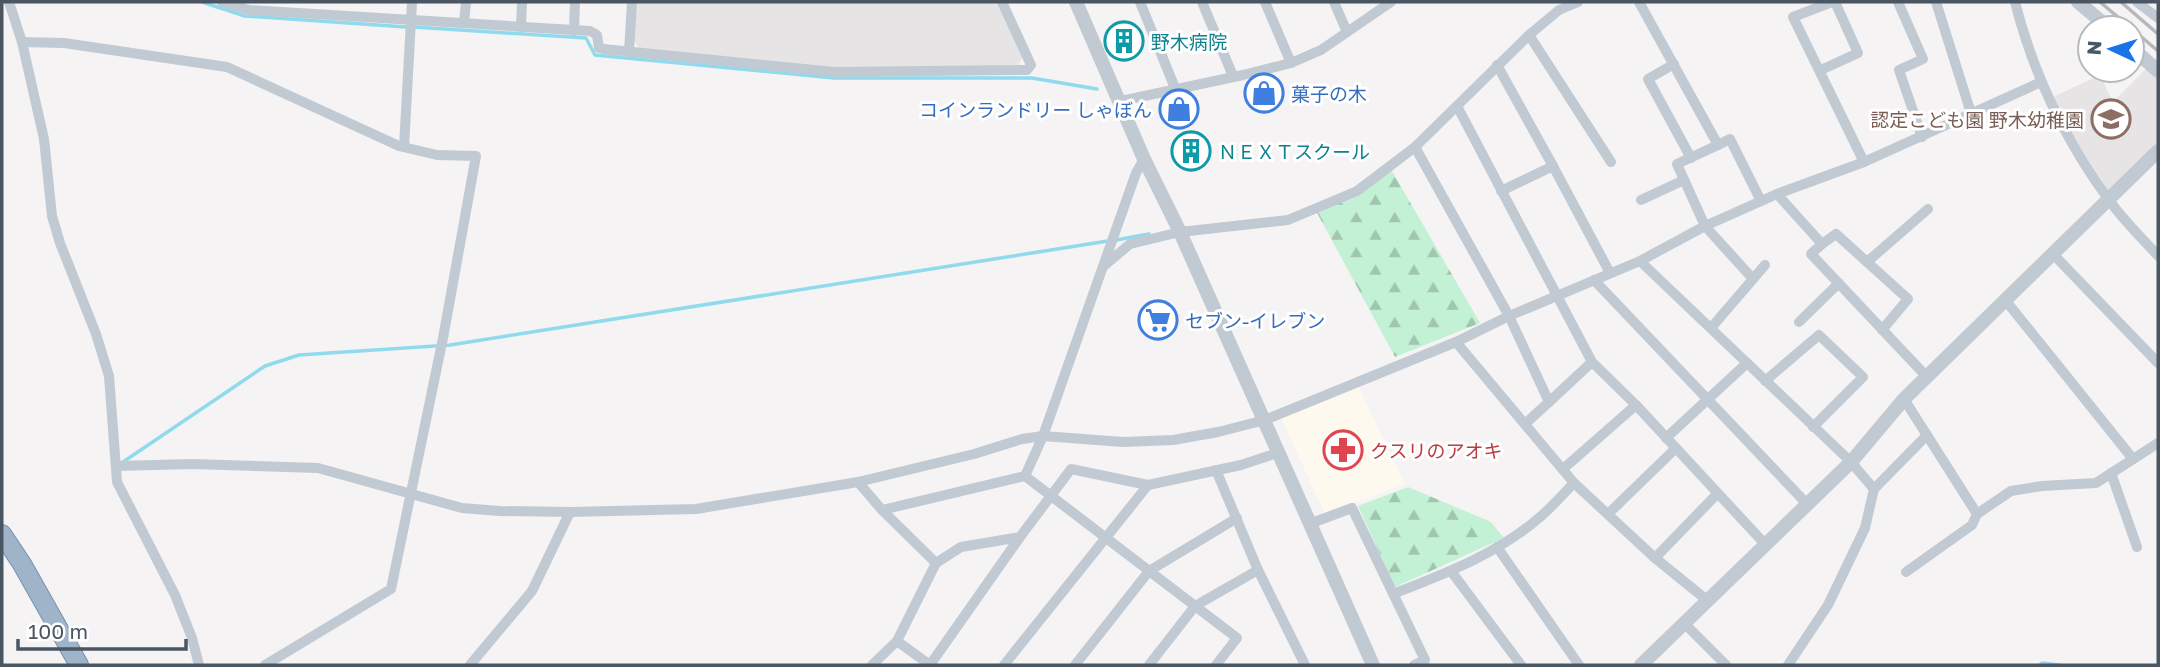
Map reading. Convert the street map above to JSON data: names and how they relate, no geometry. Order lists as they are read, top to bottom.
{
  "places": {
    "building": ["野木病院", "ＮＥＸＴスクール"],
    "shop": ["菓子の木", "コインランドリー しゃぼん"],
    "school or university": ["認定こども園 野木幼稚園"],
    "supermarket": ["セブン-イレブン"],
    "pharmacy": ["クスリのアオキ"]
  },
  "scale_bar": "100 m",
  "north": "left"
}
